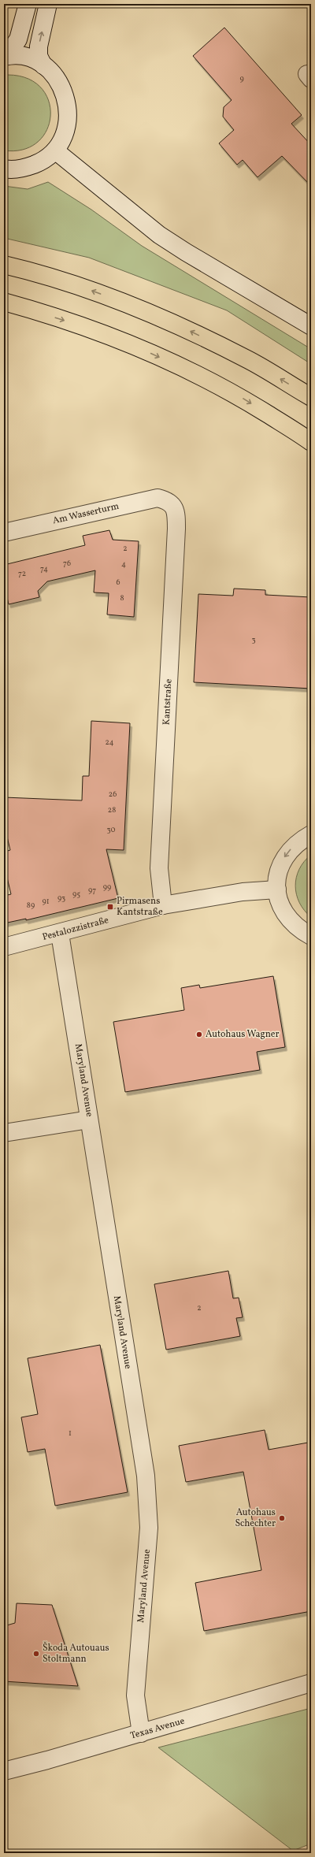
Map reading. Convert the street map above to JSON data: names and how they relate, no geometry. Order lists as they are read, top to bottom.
{
  "streets": {
    "street": [
      "Am Wasserturm",
      "Kantstraße",
      "Pestalozzistraße",
      "Maryland Avenue",
      "Texas Avenue"
    ]
  },
  "crossings": [
    ["Am Wasserturm", "Kantstraße"],
    ["Kantstraße", "Pestalozzistraße"],
    ["Pestalozzistraße", "Maryland Avenue"],
    ["Maryland Avenue", "Texas Avenue"]
  ],
  "places": {
    "transit": ["Pirmasens Kantstraße"],
    "other": ["Autohaus Wagner", "Autohaus Schechter", "Škoda Autouaus Stoltmann"]
  },
  "house_numbers": [
    "9",
    "2",
    "76",
    "4",
    "74",
    "72",
    "6",
    "8",
    "3",
    "24",
    "26",
    "28",
    "30",
    "99",
    "97",
    "95",
    "93",
    "91",
    "89",
    "2",
    "1"
  ]
}
